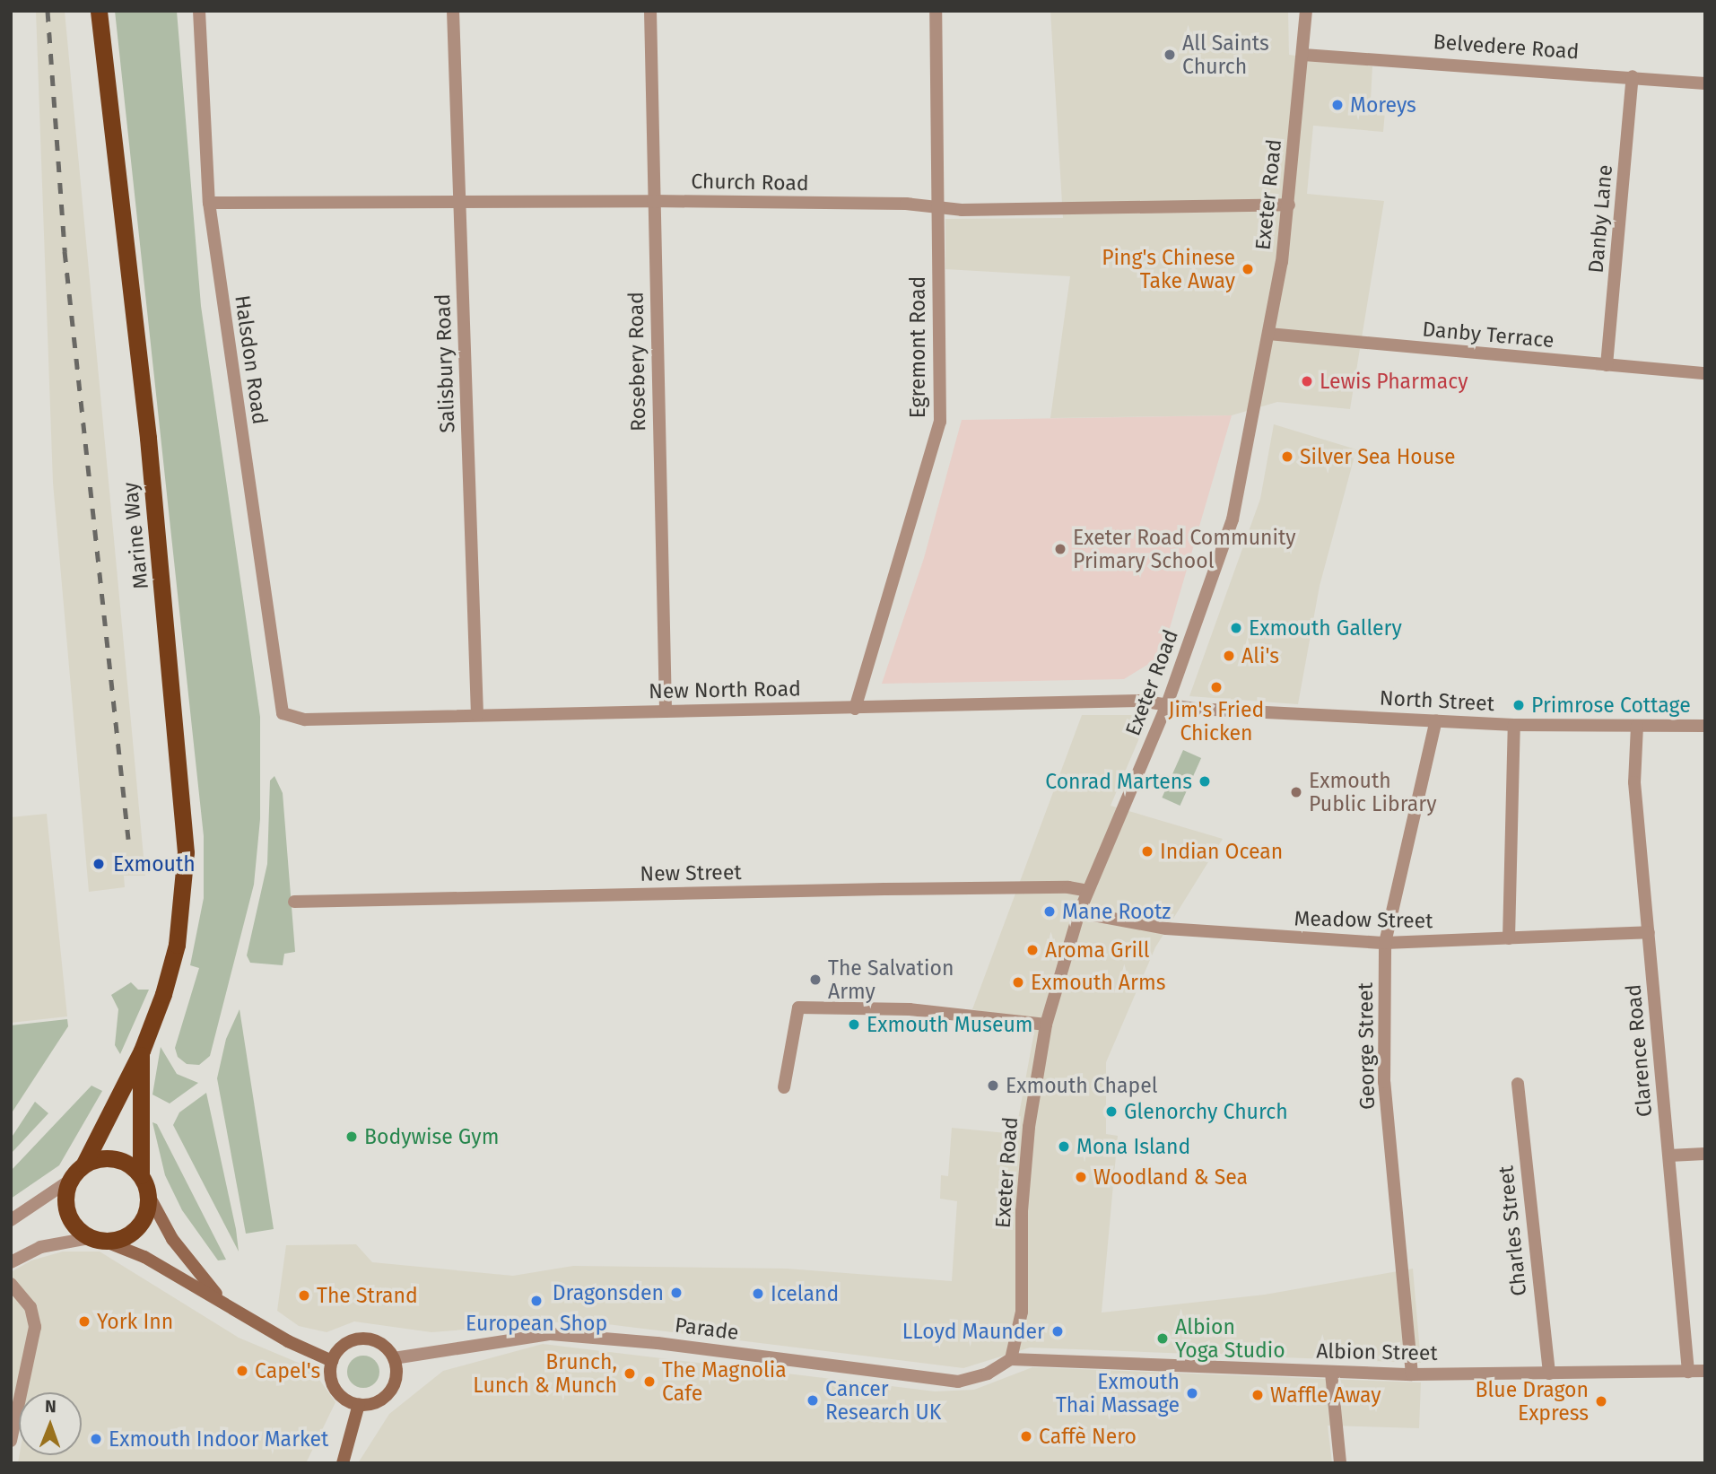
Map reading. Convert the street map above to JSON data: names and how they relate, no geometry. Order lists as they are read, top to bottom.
{
  "streets": {
    "highway": ["Marine Way"],
    "street": [
      "Belvedere Road",
      "Church Road",
      "Exeter Road",
      "Danby Lane",
      "Danby Terrace",
      "Egremont Road",
      "Halsdon Road",
      "Rosebery Road",
      "Salisbury Road",
      "New North Road",
      "North Street",
      "New Street",
      "Meadow Street",
      "George Street",
      "Clarence Road",
      "Charles Street",
      "Parade",
      "Albion Street"
    ]
  },
  "crossings": [
    ["Belvedere Road", "Exeter Road"],
    ["Belvedere Road", "Danby Lane"],
    ["Church Road", "Exeter Road"],
    ["Church Road", "Egremont Road"],
    ["Church Road", "Halsdon Road"],
    ["Church Road", "Rosebery Road"],
    ["Church Road", "Salisbury Road"],
    ["Exeter Road", "Danby Terrace"],
    ["Exeter Road", "New North Road"],
    ["Exeter Road", "North Street"],
    ["Exeter Road", "New Street"],
    ["Exeter Road", "Meadow Street"],
    ["Exeter Road", "Parade"],
    ["Exeter Road", "Albion Street"],
    ["Danby Lane", "Danby Terrace"],
    ["Egremont Road", "New North Road"],
    ["Halsdon Road", "New North Road"],
    ["Rosebery Road", "New North Road"],
    ["Salisbury Road", "New North Road"],
    ["New North Road", "North Street"],
    ["North Street", "George Street"],
    ["North Street", "Clarence Road"],
    ["Meadow Street", "George Street"],
    ["Meadow Street", "Clarence Road"],
    ["George Street", "Albion Street"],
    ["Clarence Road", "Albion Street"],
    ["Charles Street", "Albion Street"],
    ["Parade", "Albion Street"]
  ],
  "places": [
    "All Saints Church",
    "Moreys",
    "Ping's Chinese Take Away",
    "Lewis Pharmacy",
    "Silver Sea House",
    "Exeter Road Community Primary School",
    "Exmouth Gallery",
    "Ali's",
    "Jim's Fried Chicken",
    "Primrose Cottage",
    "Conrad Martens",
    "Exmouth Public Library",
    "Indian Ocean",
    "Exmouth",
    "Mane Rootz",
    "Aroma Grill",
    "The Salvation Army",
    "Exmouth Arms",
    "Exmouth Museum",
    "Exmouth Chapel",
    "Glenorchy Church",
    "Bodywise Gym",
    "Mona Island",
    "Woodland & Sea",
    "Dragonsden",
    "Iceland",
    "The Strand",
    "European Shop",
    "York Inn",
    "LLoyd Maunder",
    "Albion Yoga Studio",
    "Capel's",
    "Brunch, Lunch & Munch",
    "The Magnolia Cafe",
    "Exmouth Thai Massage",
    "Waffle Away",
    "Cancer Research UK",
    "Blue Dragon Express",
    "Caffè Nero",
    "Exmouth Indoor Market"
  ],
  "north": "top"
}
